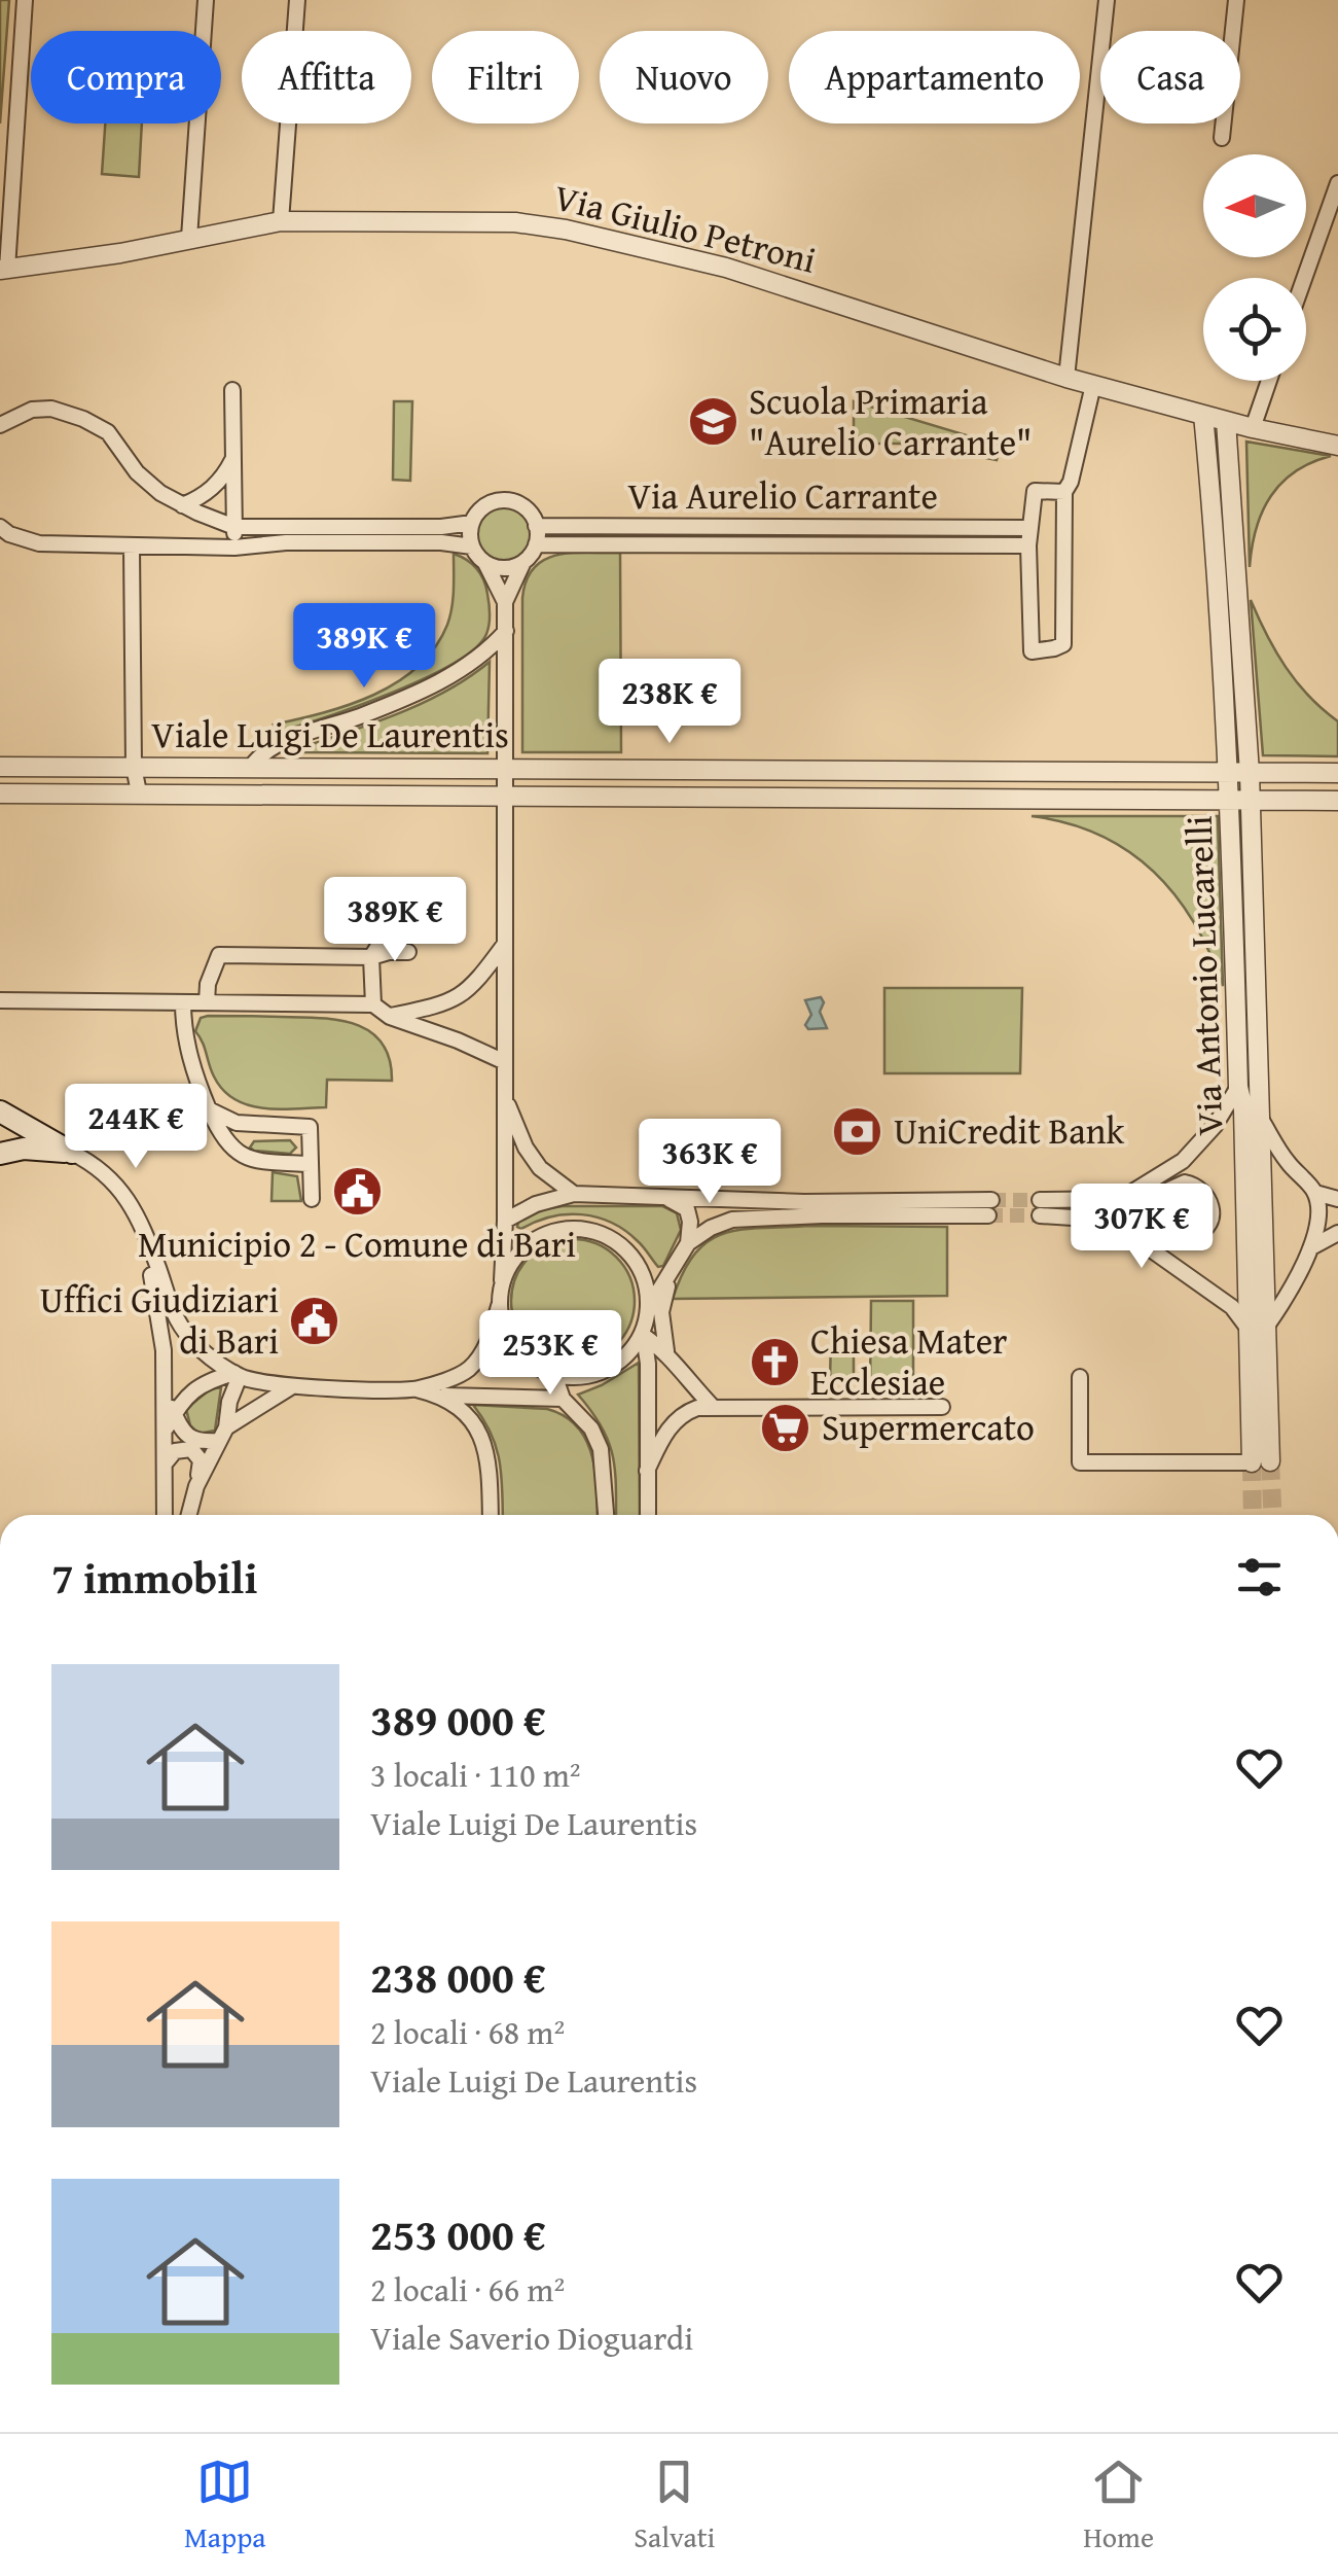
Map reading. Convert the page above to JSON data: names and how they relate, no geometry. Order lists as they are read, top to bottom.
{
  "streets": {
    "street": [
      "Via Giulio Petroni",
      "Via Aurelio Carrante",
      "Viale Luigi De Laurentis",
      "Via Antonio Lucarelli"
    ]
  },
  "crossings": [
    ["Via Giulio Petroni", "Via Antonio Lucarelli"],
    ["Viale Luigi De Laurentis", "Via Antonio Lucarelli"]
  ],
  "places": {
    "school or university": ["Scuola Primaria \"Aurelio Carrante\""],
    "bank": ["UniCredit Bank"],
    "public building": ["Municipio 2 - Comune di Bari", "Uffici Giudiziari di Bari"],
    "church": ["Chiesa Mater Ecclesiae"],
    "supermarket": ["Supermercato"]
  },
  "north": "left",
  "page": {
    "chip": [
      "Compra",
      "Affitta",
      "Filtri",
      "Nuovo",
      "Appartamento",
      "Casa"
    ],
    "price": [
      "389K €",
      "238K €",
      "389K €",
      "244K €",
      "363K €",
      "307K €",
      "253K €"
    ],
    "heading": "7 immobili",
    "list": [
      {
        "name": "389 000 €",
        "note": "3 locali · 110 m² · Viale Luigi De Laurentis"
      },
      {
        "name": "238 000 €",
        "note": "2 locali · 68 m² · Viale Luigi De Laurentis"
      },
      {
        "name": "253 000 €",
        "note": "2 locali · 66 m² · Viale Saverio Dioguardi"
      }
    ],
    "tabs": ["Mappa", "Salvati", "Home"]
  }
}
